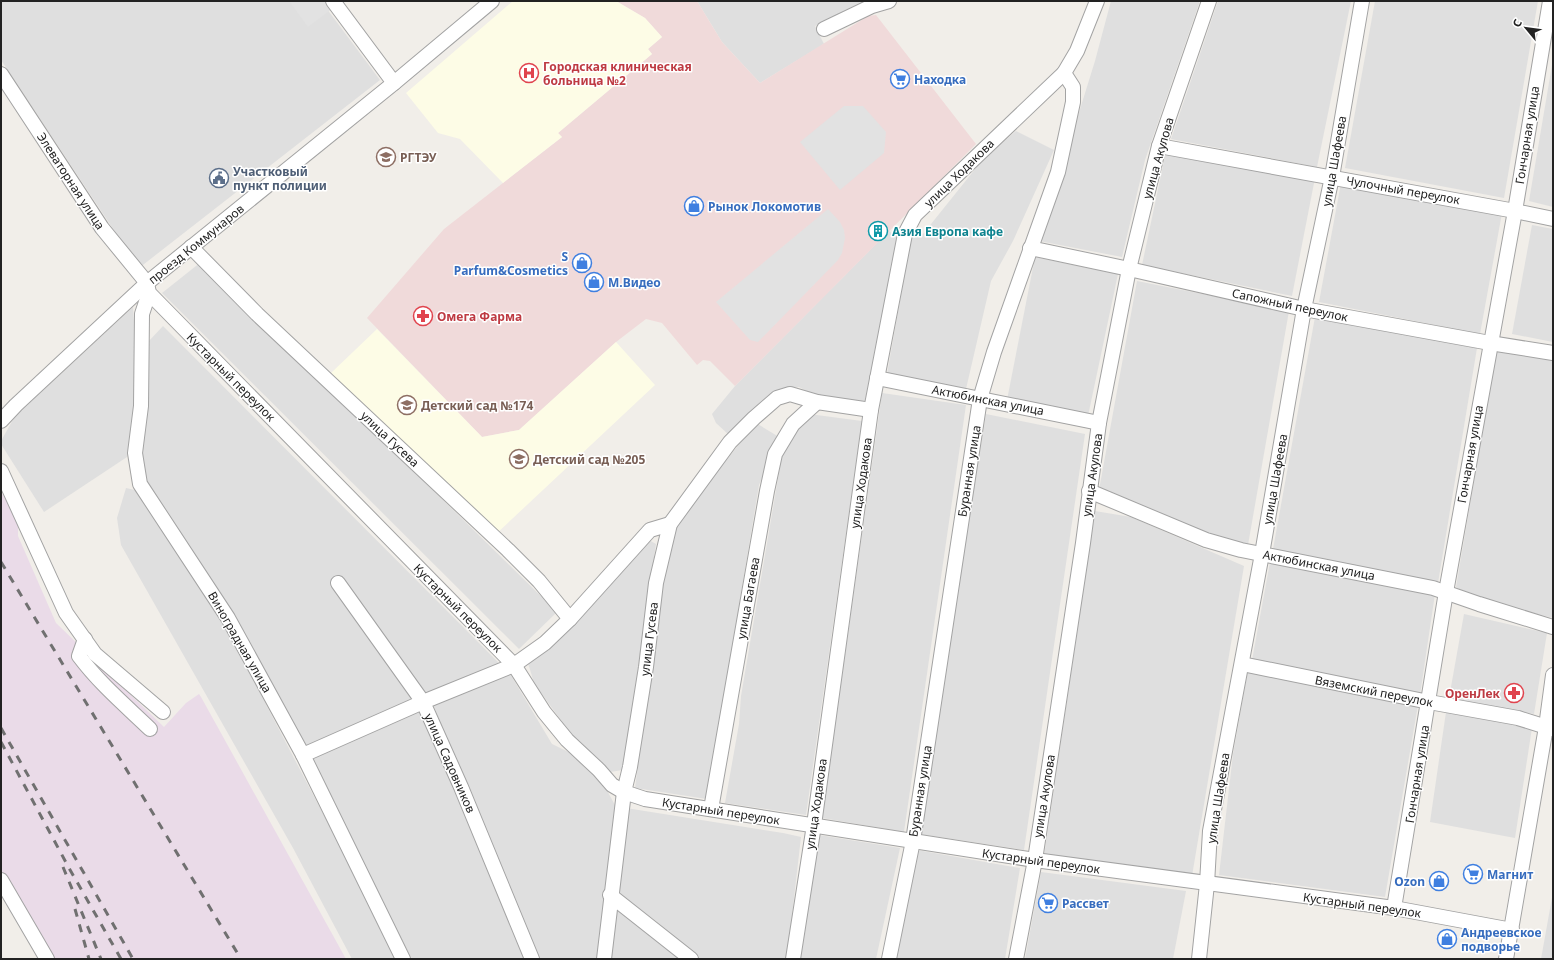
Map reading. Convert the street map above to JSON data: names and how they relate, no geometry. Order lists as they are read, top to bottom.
{
  "streets": {
    "street": [
      "Гончарная улица",
      "улица Акулова",
      "улица Шафеева",
      "улица Ходакова",
      "Элеваторная улица",
      "Чулочный переулок",
      "проезд Коммунаров",
      "Сапожный переулок",
      "Кустарный переулок",
      "Актюбинская улица",
      "улица Гусева",
      "Буранная улица",
      "улица Багаева",
      "Виноградная улица",
      "Вяземский переулок",
      "улица Садовников"
    ]
  },
  "crossings": [
    ["Гончарная улица", "Чулочный переулок"],
    ["Гончарная улица", "Сапожный переулок"],
    ["Гончарная улица", "Кустарный переулок"],
    ["Гончарная улица", "Актюбинская улица"],
    ["Гончарная улица", "Вяземский переулок"],
    ["улица Акулова", "Чулочный переулок"],
    ["улица Акулова", "Сапожный переулок"],
    ["улица Акулова", "Кустарный переулок"],
    ["улица Акулова", "Актюбинская улица"],
    ["улица Шафеева", "Чулочный переулок"],
    ["улица Шафеева", "Сапожный переулок"],
    ["улица Шафеева", "Кустарный переулок"],
    ["улица Шафеева", "Актюбинская улица"],
    ["улица Шафеева", "Вяземский переулок"],
    ["улица Ходакова", "Кустарный переулок"],
    ["улица Ходакова", "Актюбинская улица"],
    ["улица Ходакова", "Буранная улица"],
    ["Элеваторная улица", "проезд Коммунаров"],
    ["Элеваторная улица", "Кустарный переулок"],
    ["Элеваторная улица", "Виноградная улица"],
    ["проезд Коммунаров", "Кустарный переулок"],
    ["проезд Коммунаров", "улица Гусева"],
    ["проезд Коммунаров", "Виноградная улица"],
    ["Сапожный переулок", "Буранная улица"],
    ["Кустарный переулок", "улица Гусева"],
    ["Кустарный переулок", "Буранная улица"],
    ["Кустарный переулок", "улица Багаева"],
    ["Кустарный переулок", "Виноградная улица"],
    ["Актюбинская улица", "Буранная улица"],
    ["улица Гусева", "улица Багаева"]
  ],
  "places": {
    "hospital": ["Городская клиническая больница №2"],
    "supermarket": ["Находка", "Магнит", "Рассвет"],
    "school or university": ["РГТЭУ", "Детский сад №174", "Детский сад №205"],
    "public building": ["Участковый пункт полиции"],
    "shop": [
      "Рынок Локомотив",
      "S Parfum&Cosmetics",
      "М.Видео",
      "Ozon",
      "Андреевское подворье"
    ],
    "building": ["Азия Европа кафе"],
    "pharmacy": ["Омега Фарма", "ОренЛек"]
  },
  "north": "top left"
}
